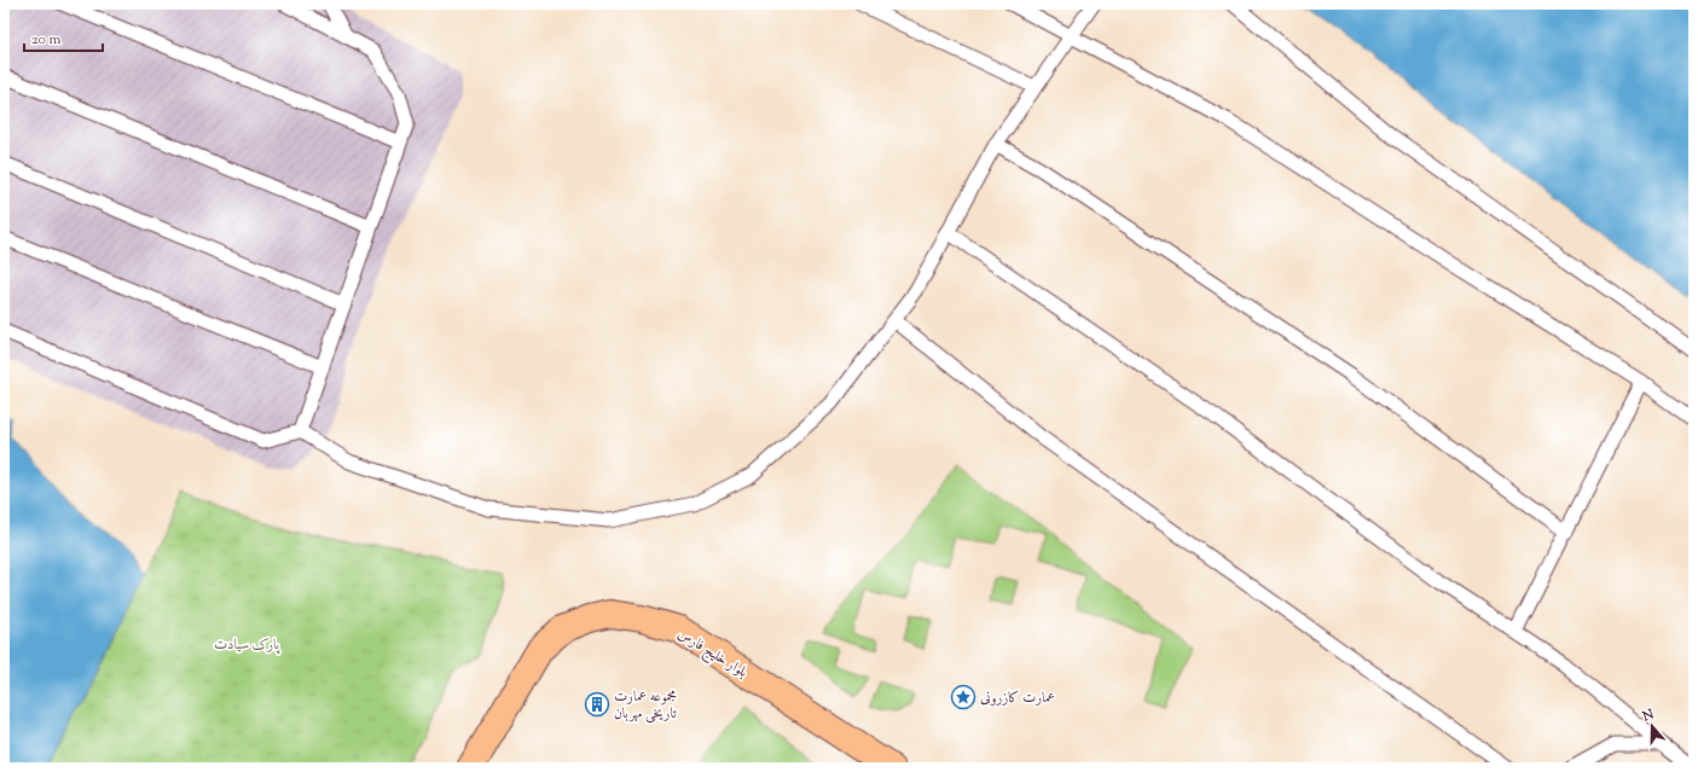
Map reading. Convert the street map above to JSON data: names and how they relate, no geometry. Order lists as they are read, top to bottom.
{
  "streets": {
    "main road": ["بلوار خلیج فارس"]
  },
  "parks": ["پارک سیادت"],
  "places": {
    "place": ["عمارت کازرونی"],
    "building": ["مجموعه عمارت تاریخی مهربان"]
  },
  "scale_bar": "20 m",
  "north": "top"
}
